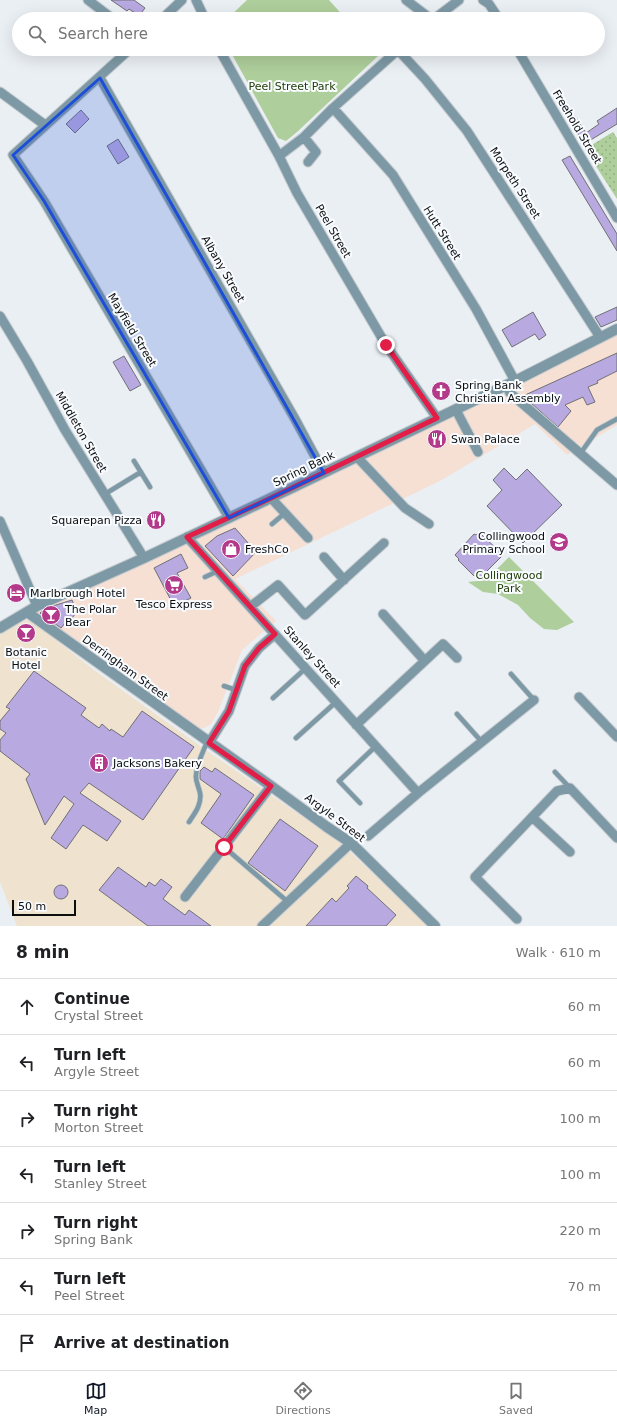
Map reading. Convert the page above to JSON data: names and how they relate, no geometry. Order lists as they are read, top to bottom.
{
  "streets": {
    "street": [
      "Freehold Street",
      "Morpeth Street",
      "Peel Street",
      "Hutt Street",
      "Albany Street",
      "Mayfield Street",
      "Middleton Street",
      "Spring Bank",
      "Stanley Street",
      "Derringham Street",
      "Argyle Street"
    ]
  },
  "crossings": [
    ["Morpeth Street", "Spring Bank"],
    ["Peel Street", "Spring Bank"],
    ["Hutt Street", "Spring Bank"],
    ["Albany Street", "Spring Bank"],
    ["Mayfield Street", "Spring Bank"],
    ["Middleton Street", "Spring Bank"],
    ["Spring Bank", "Stanley Street"],
    ["Spring Bank", "Derringham Street"],
    ["Derringham Street", "Argyle Street"]
  ],
  "parks": ["Peel Street Park", "Collingwood Park"],
  "places": {
    "church": ["Spring Bank Christian Assembly"],
    "restaurant": ["Swan Palace", "Squarepan Pizza"],
    "school or university": ["Collingwood Primary School"],
    "shop": ["FreshCo"],
    "supermarket": ["Tesco Express"],
    "hotel": ["Marlbrough Hotel"],
    "bar": ["The Polar Bear", "Botanic Hotel"],
    "building": ["Jacksons Bakery"]
  },
  "scale_bar": "50 m",
  "page": {
    "search": "Search here",
    "scale": "50 m",
    "heading": ["8 min", "Walk · 610 m"],
    "list": [
      ["Continue", "Crystal Street", "60 m"],
      ["Turn left", "Argyle Street", "60 m"],
      ["Turn right", "Morton Street", "100 m"],
      ["Turn left", "Stanley Street", "100 m"],
      ["Turn right", "Spring Bank", "220 m"],
      ["Turn left", "Peel Street", "70 m"],
      "Arrive at destination"
    ],
    "nav": ["Map", "Directions", "Saved"]
  }
}
